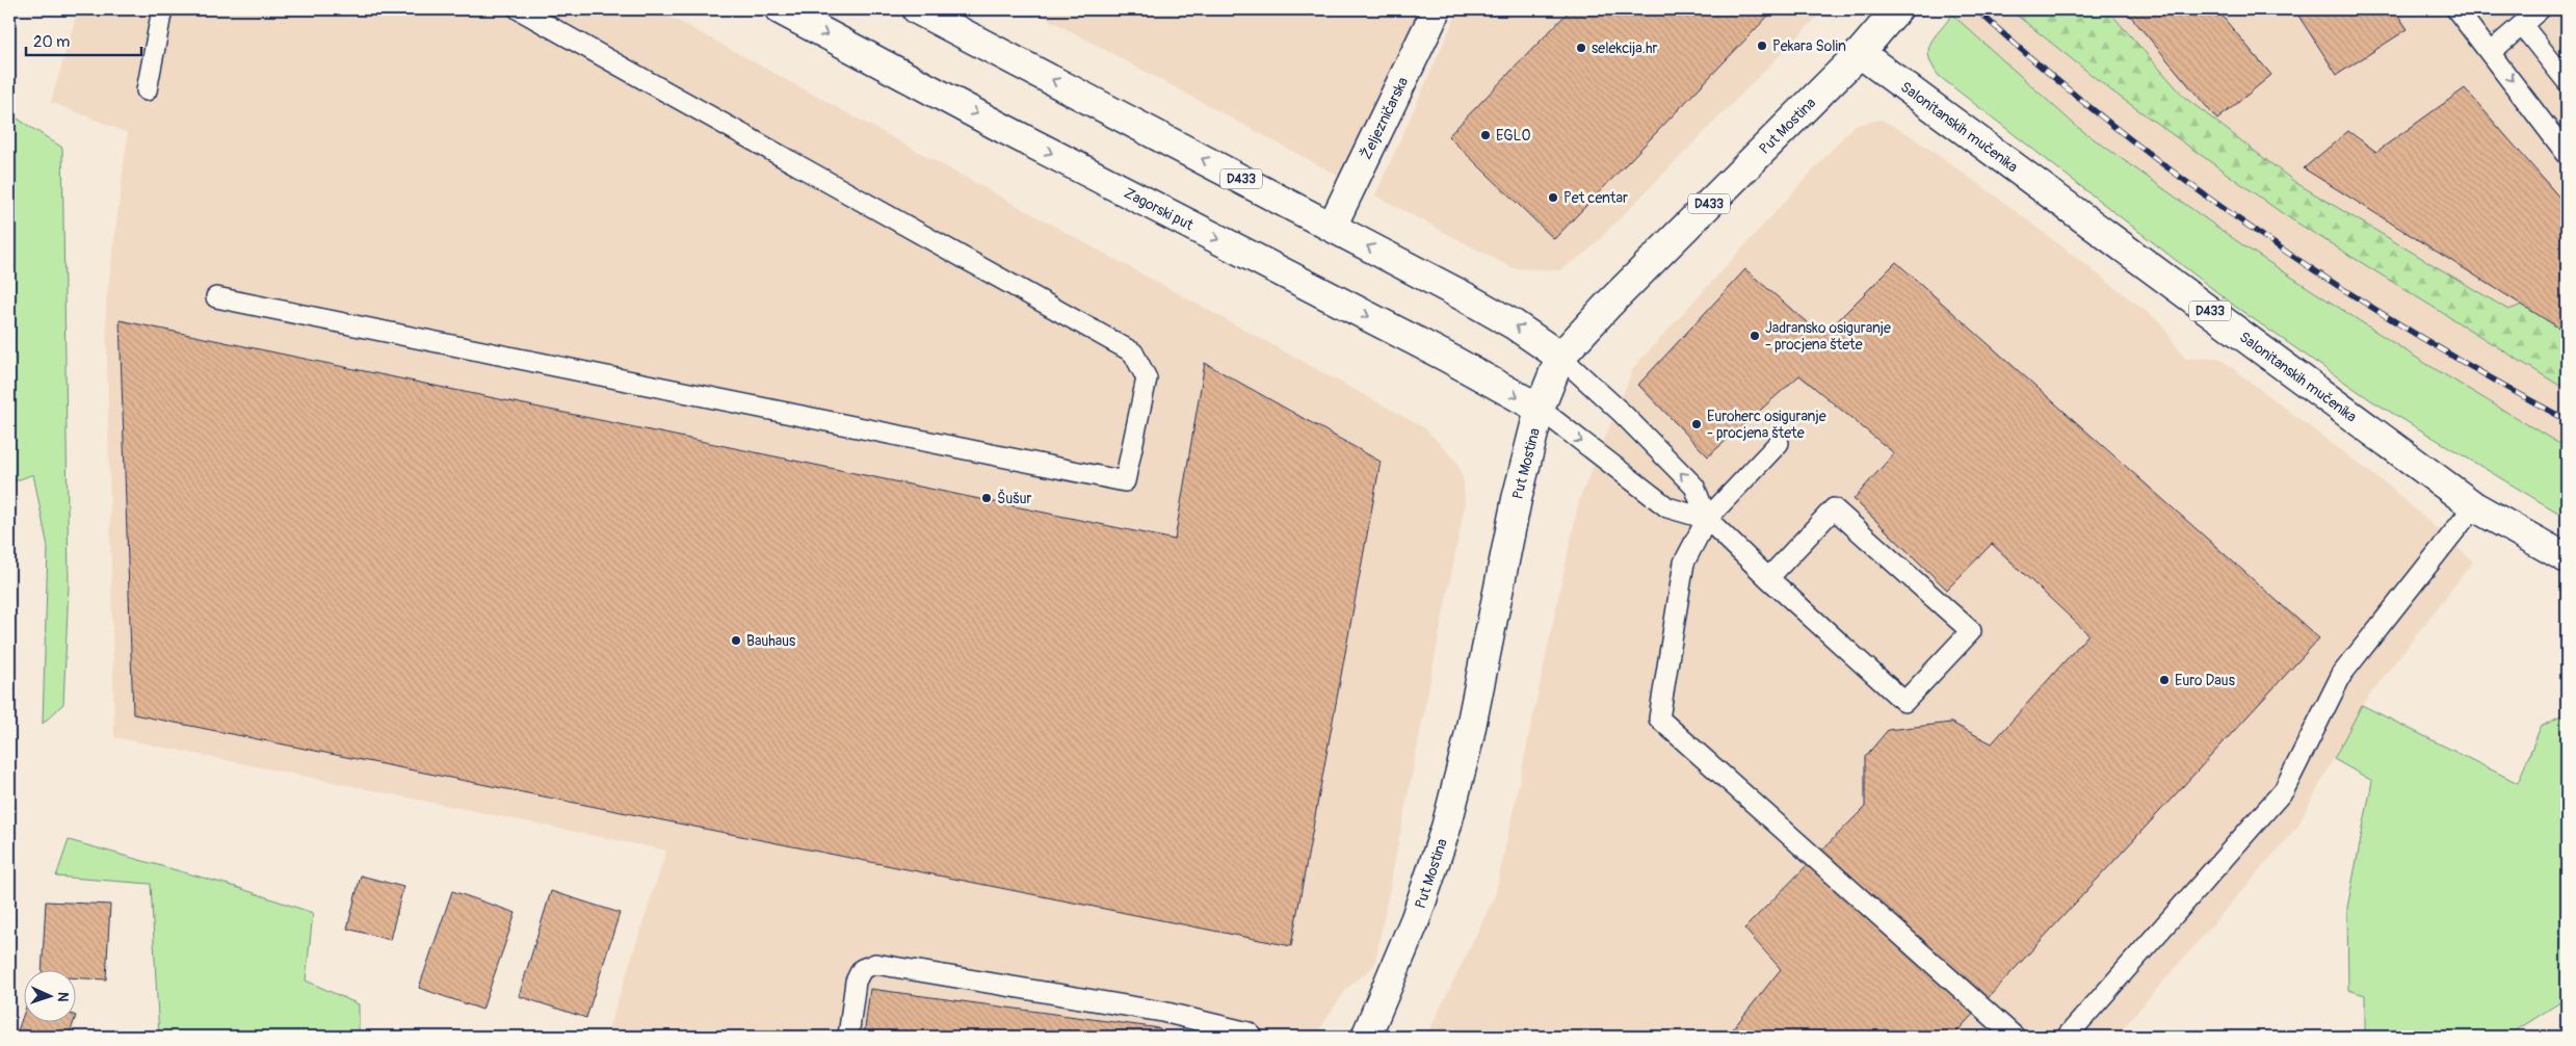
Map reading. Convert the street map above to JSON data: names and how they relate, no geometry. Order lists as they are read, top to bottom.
{
  "streets": {
    "main road": [
      "Željezničarska",
      "Put Mostina",
      "Salonitanskih mučenika",
      "D433",
      "Zagorski put"
    ]
  },
  "crossings": [
    ["Željezničarska", "D433"],
    ["Put Mostina", "Salonitanskih mučenika"],
    ["Put Mostina", "D433"],
    ["Put Mostina", "Zagorski put"]
  ],
  "places": [
    "Pekara Solin",
    "selekcija.hr",
    "EGLO",
    "Pet centar",
    "Jadransko osiguranje - procjena štete",
    "Euroherc osiguranje - procjena štete",
    "Šušur",
    "Bauhaus",
    "Euro Daus"
  ],
  "scale_bar": "20 m",
  "north": "right"
}
